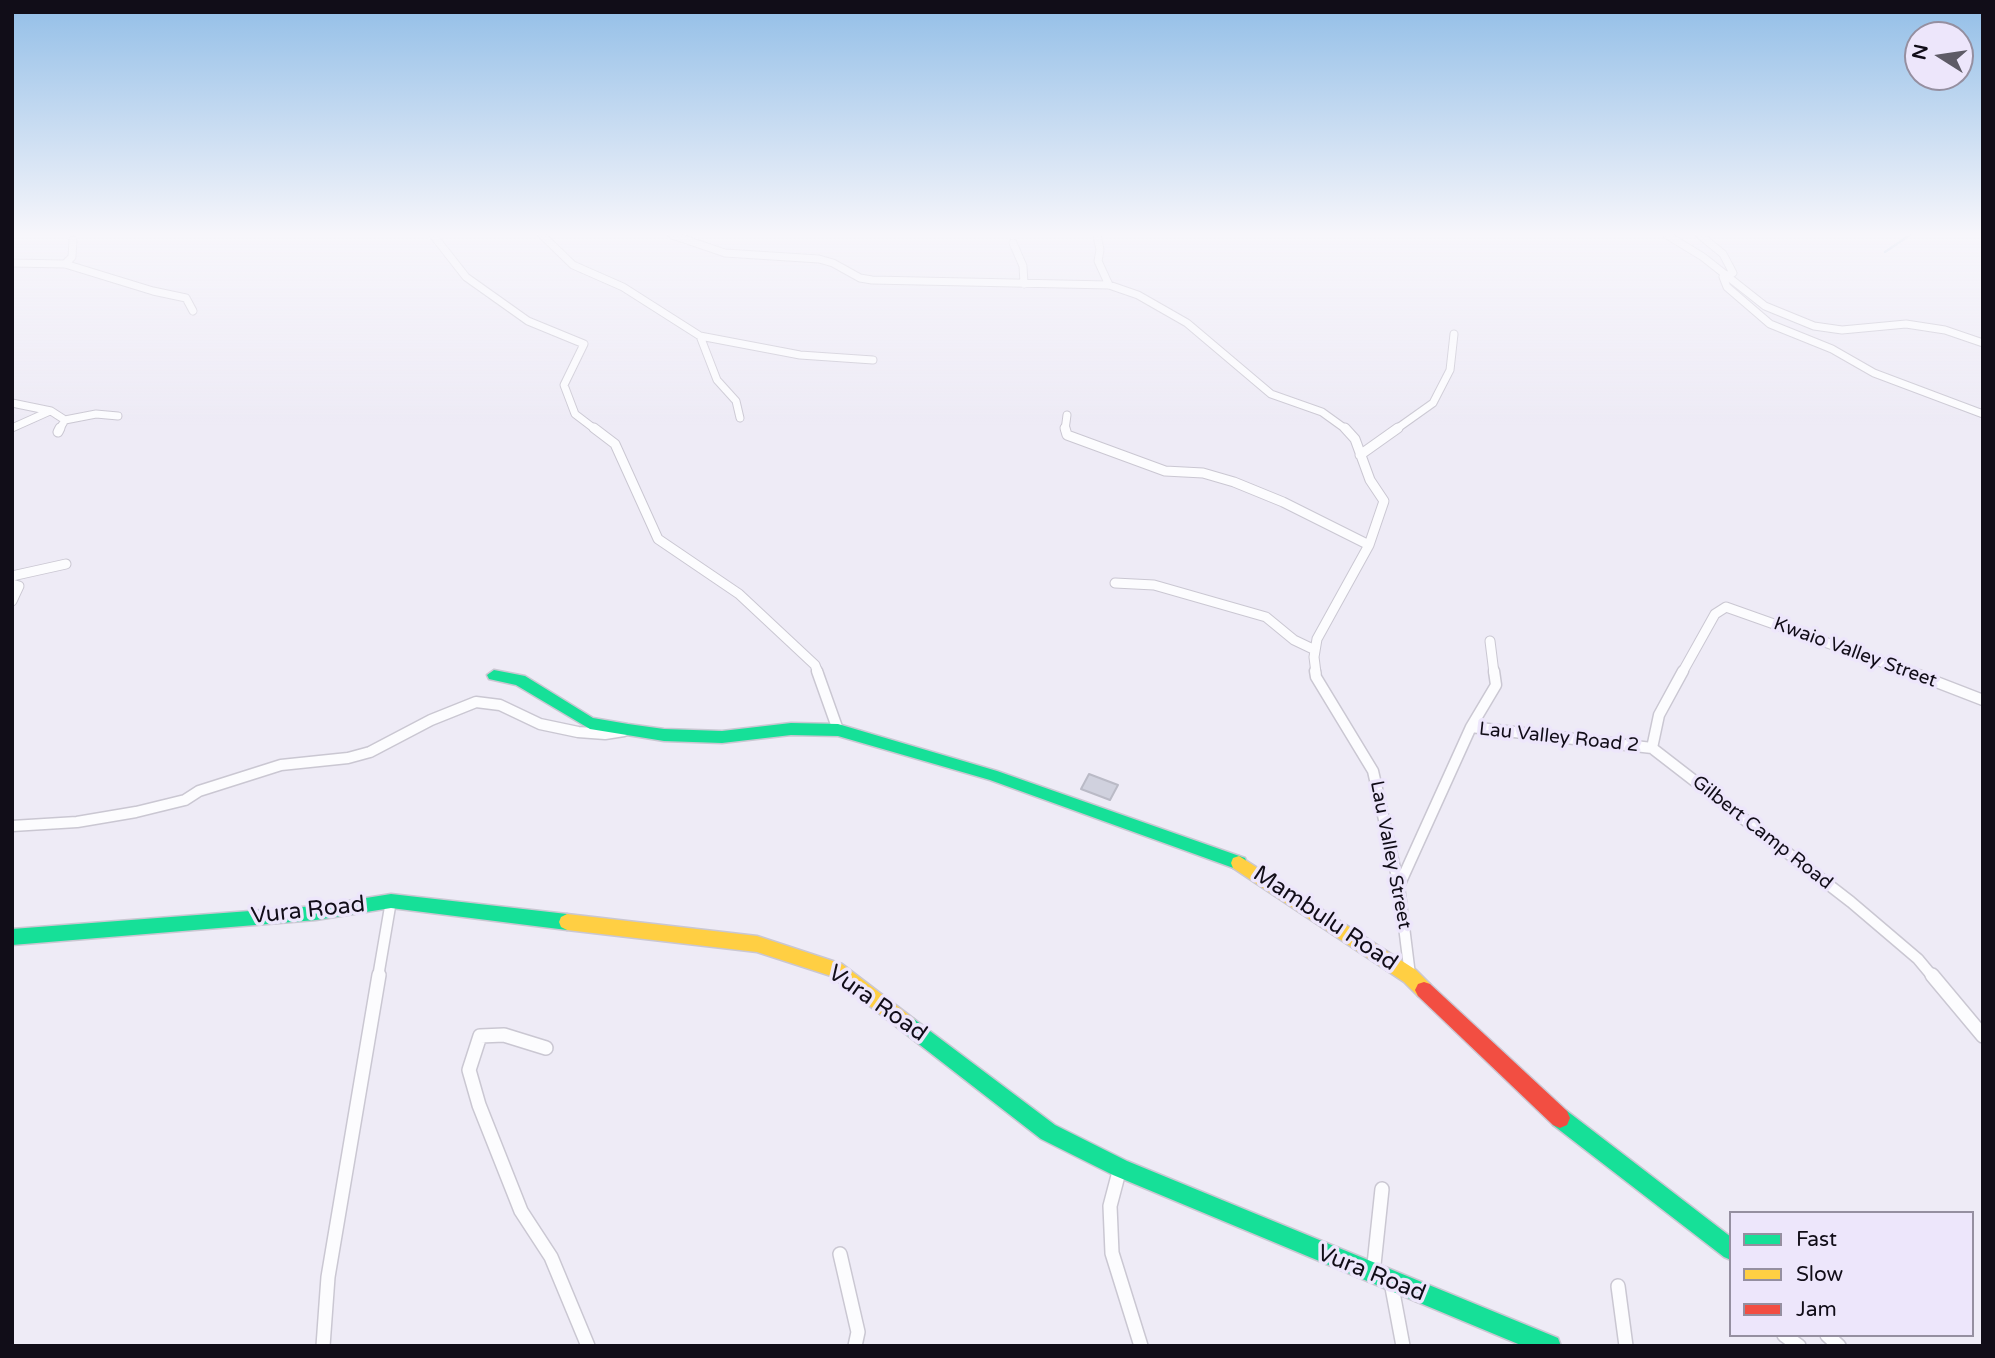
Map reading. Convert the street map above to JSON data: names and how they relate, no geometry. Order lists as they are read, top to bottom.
{
  "streets": {
    "street": [
      "Kwaio Valley Street",
      "Lau Valley Road 2",
      "Gilbert Camp Road",
      "Lau Valley Street",
      "Vura Road",
      "Mambulu Road"
    ]
  },
  "crossings": [
    ["Kwaio Valley Street", "Lau Valley Road 2"],
    ["Kwaio Valley Street", "Gilbert Camp Road"],
    ["Lau Valley Road 2", "Gilbert Camp Road"],
    ["Lau Valley Road 2", "Lau Valley Street"],
    ["Lau Valley Street", "Mambulu Road"]
  ],
  "legend": ["Fast", "Slow", "Jam"],
  "north": "left"
}
